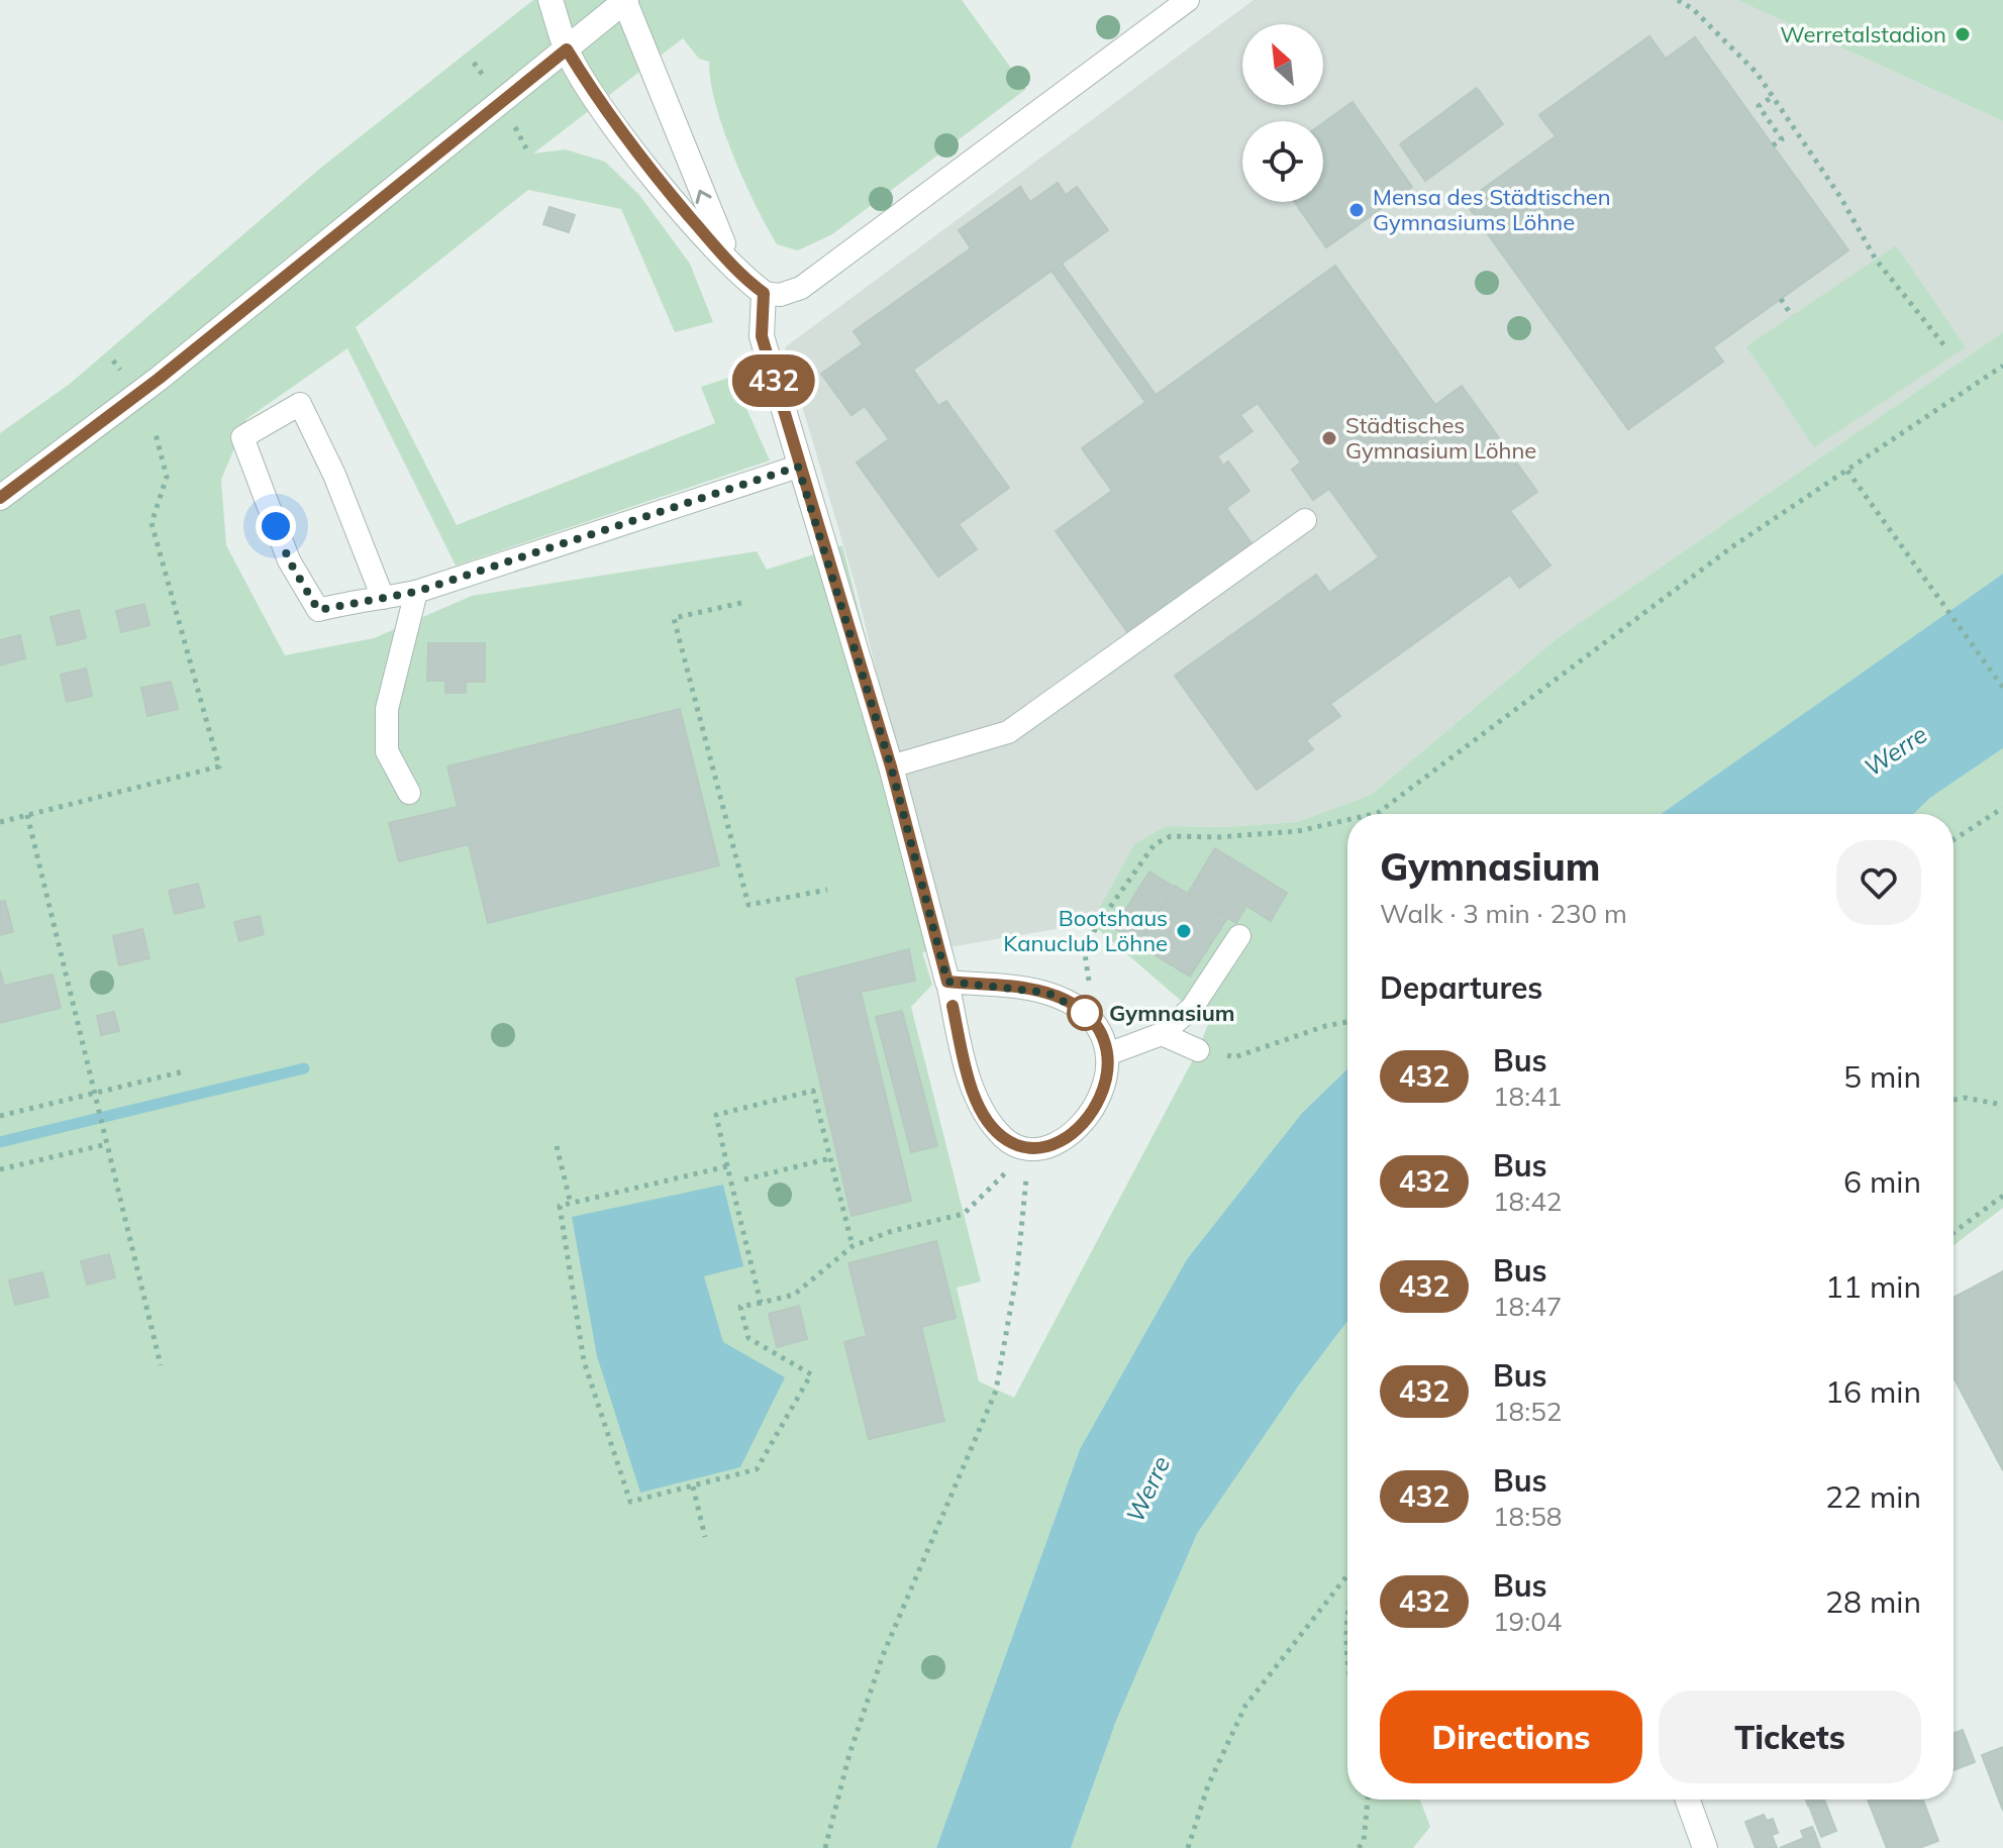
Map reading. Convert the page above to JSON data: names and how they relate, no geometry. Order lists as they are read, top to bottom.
{
  "water": ["Werre"],
  "places": [
    "Werretalstadion",
    "Mensa des Städtischen Gymnasiums Löhne",
    "Städtisches Gymnasium Löhne",
    "Bootshaus Kanuclub Löhne",
    "Gymnasium"
  ],
  "lines": ["bus line 432"],
  "north": "top left",
  "page": {
    "on_map": "432",
    "heading": [
      ["Gymnasium", "Walk · 3 min · 230 m"],
      "Departures"
    ],
    "list": [
      {
        "mark": "432",
        "name": "Bus",
        "note": "18:41",
        "value": "5 min"
      },
      {
        "mark": "432",
        "name": "Bus",
        "note": "18:42",
        "value": "6 min"
      },
      {
        "mark": "432",
        "name": "Bus",
        "note": "18:47",
        "value": "11 min"
      },
      {
        "mark": "432",
        "name": "Bus",
        "note": "18:52",
        "value": "16 min"
      },
      {
        "mark": "432",
        "name": "Bus",
        "note": "18:58",
        "value": "22 min"
      },
      {
        "mark": "432",
        "name": "Bus",
        "note": "19:04",
        "value": "28 min"
      }
    ],
    "buttons": ["Directions", "Tickets"]
  }
}
